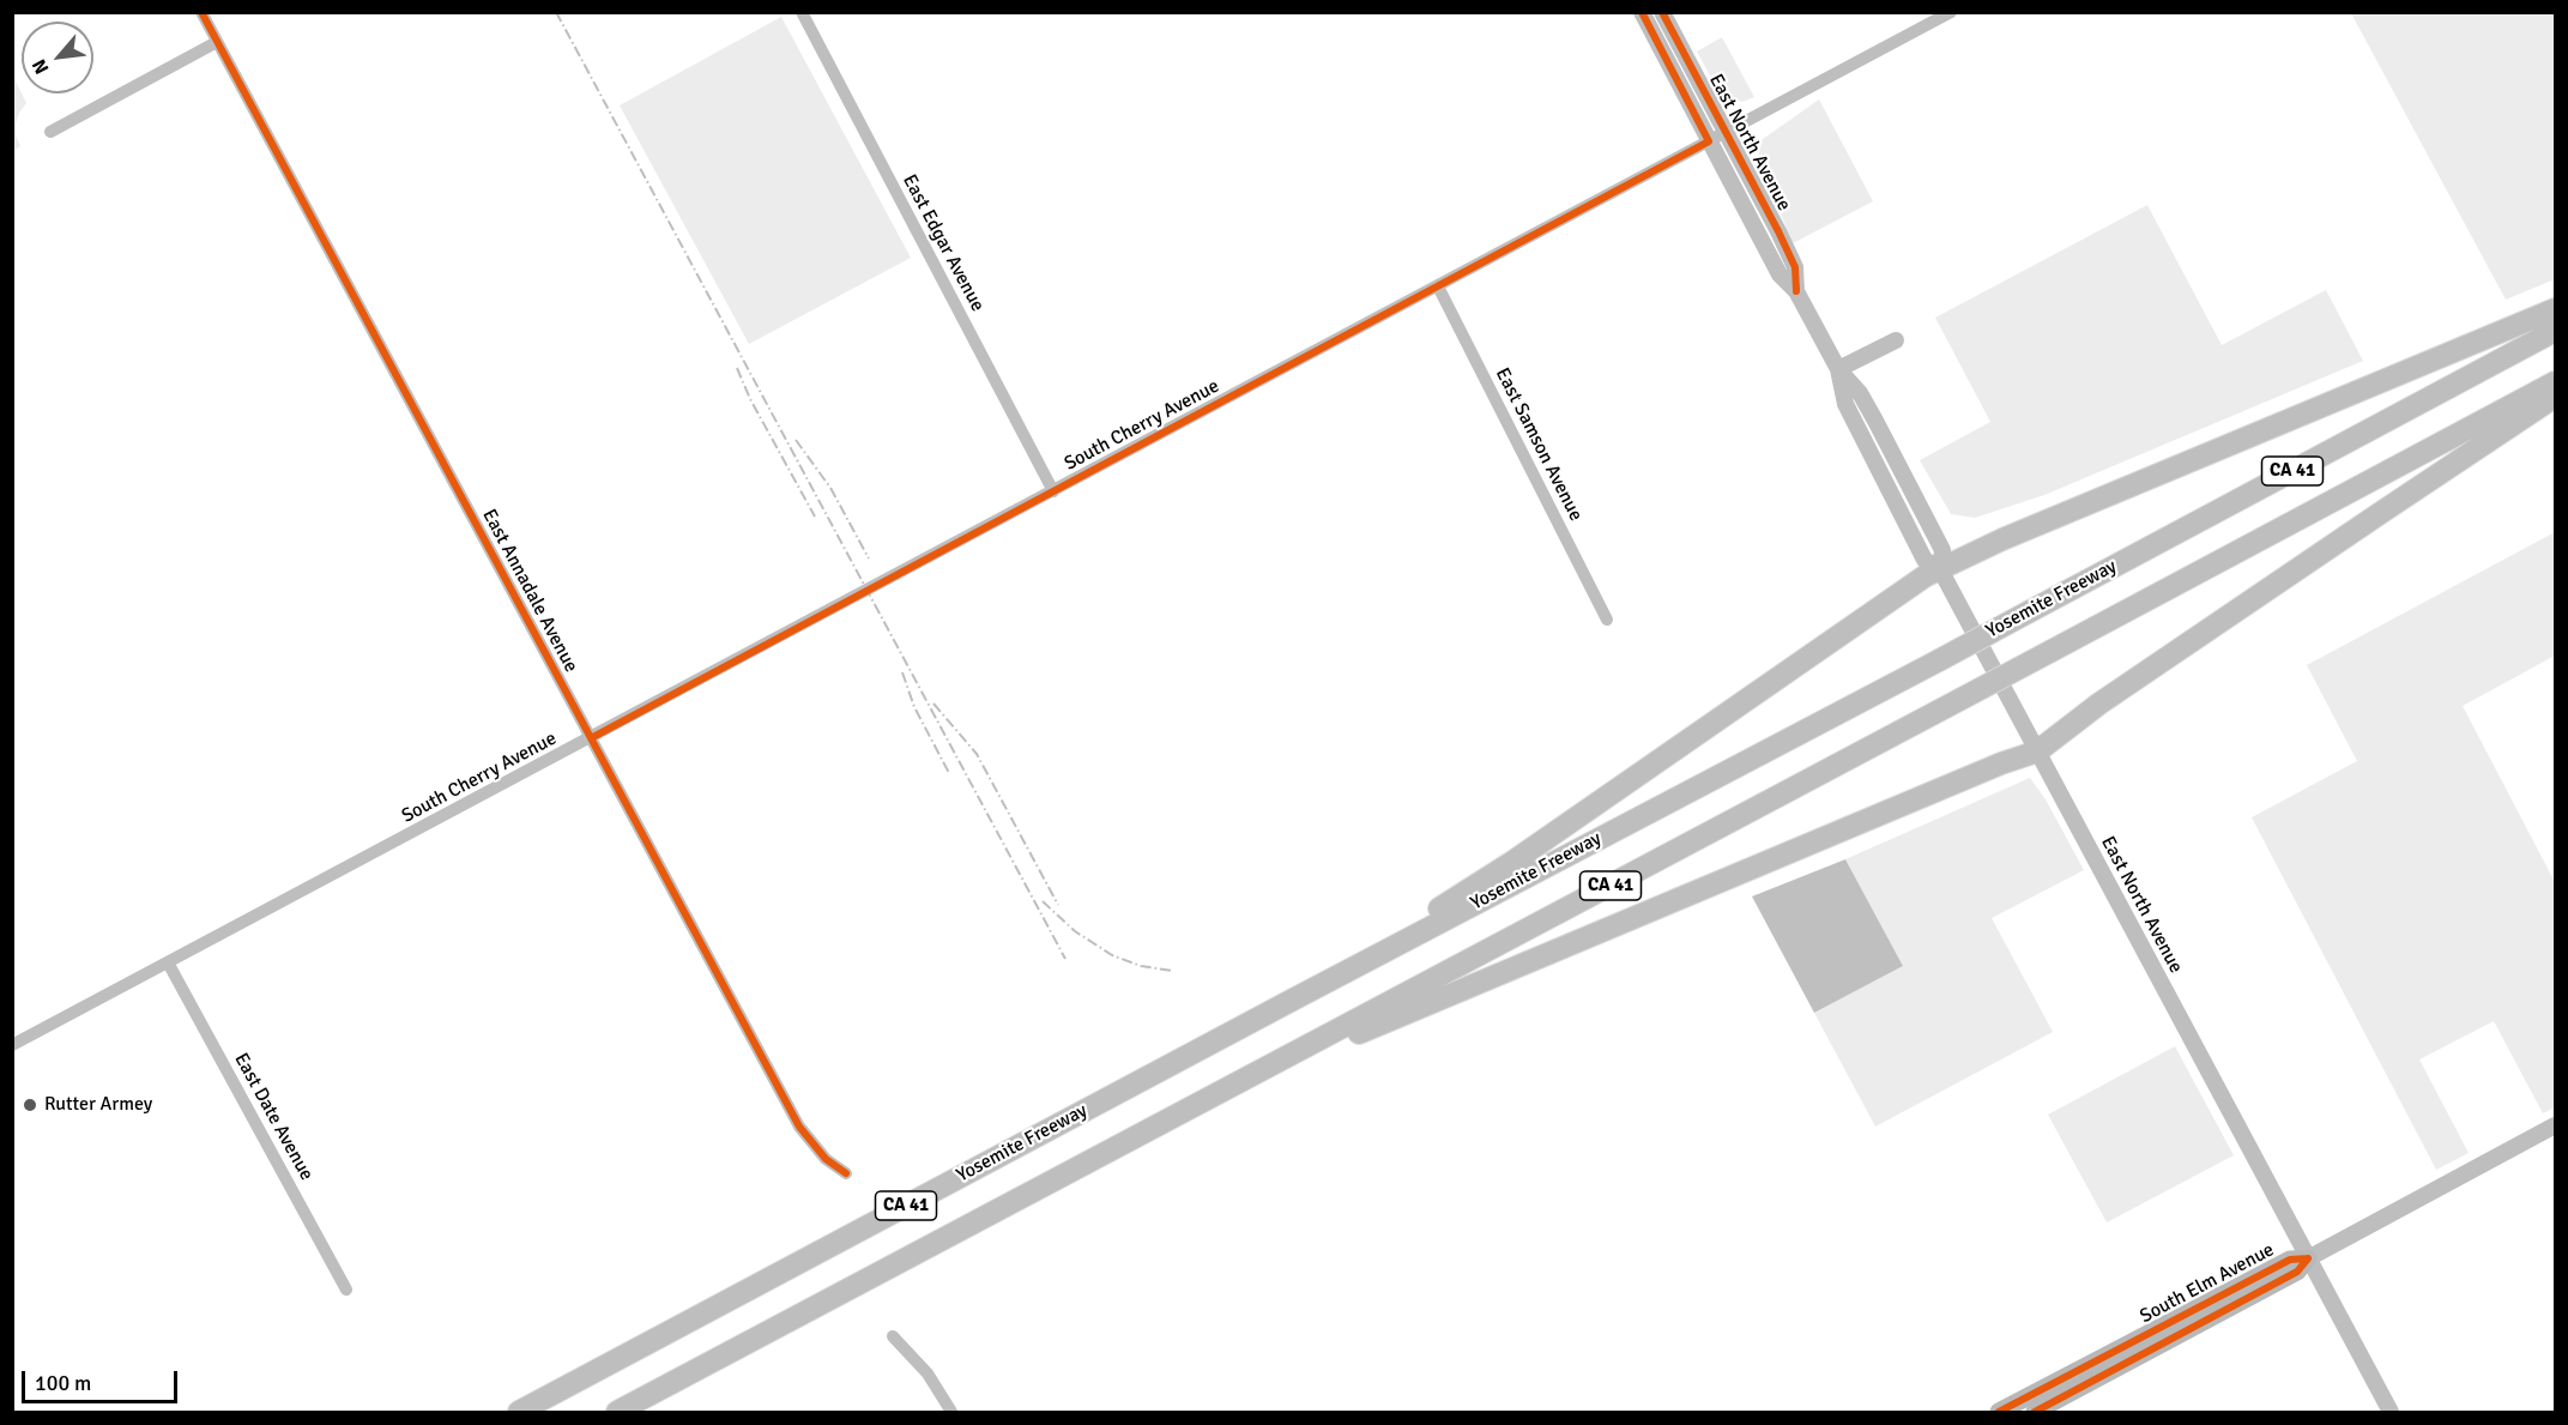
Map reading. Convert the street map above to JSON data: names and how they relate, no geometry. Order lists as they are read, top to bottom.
{
  "streets": {
    "highway": ["CA 41", "Yosemite Freeway"],
    "main road": ["South Elm Avenue"],
    "street": [
      "East North Avenue",
      "East Edgar Avenue",
      "South Cherry Avenue",
      "East Samson Avenue",
      "East Annadale Avenue",
      "East Date Avenue"
    ]
  },
  "crossings": [
    ["East North Avenue", "South Cherry Avenue"],
    ["East North Avenue", "South Elm Avenue"],
    ["East Edgar Avenue", "South Cherry Avenue"],
    ["South Cherry Avenue", "East Samson Avenue"],
    ["South Cherry Avenue", "East Annadale Avenue"],
    ["South Cherry Avenue", "East Date Avenue"]
  ],
  "places": ["Rutter Armey"],
  "scale_bar": "100 m",
  "north": "bottom left"
}
